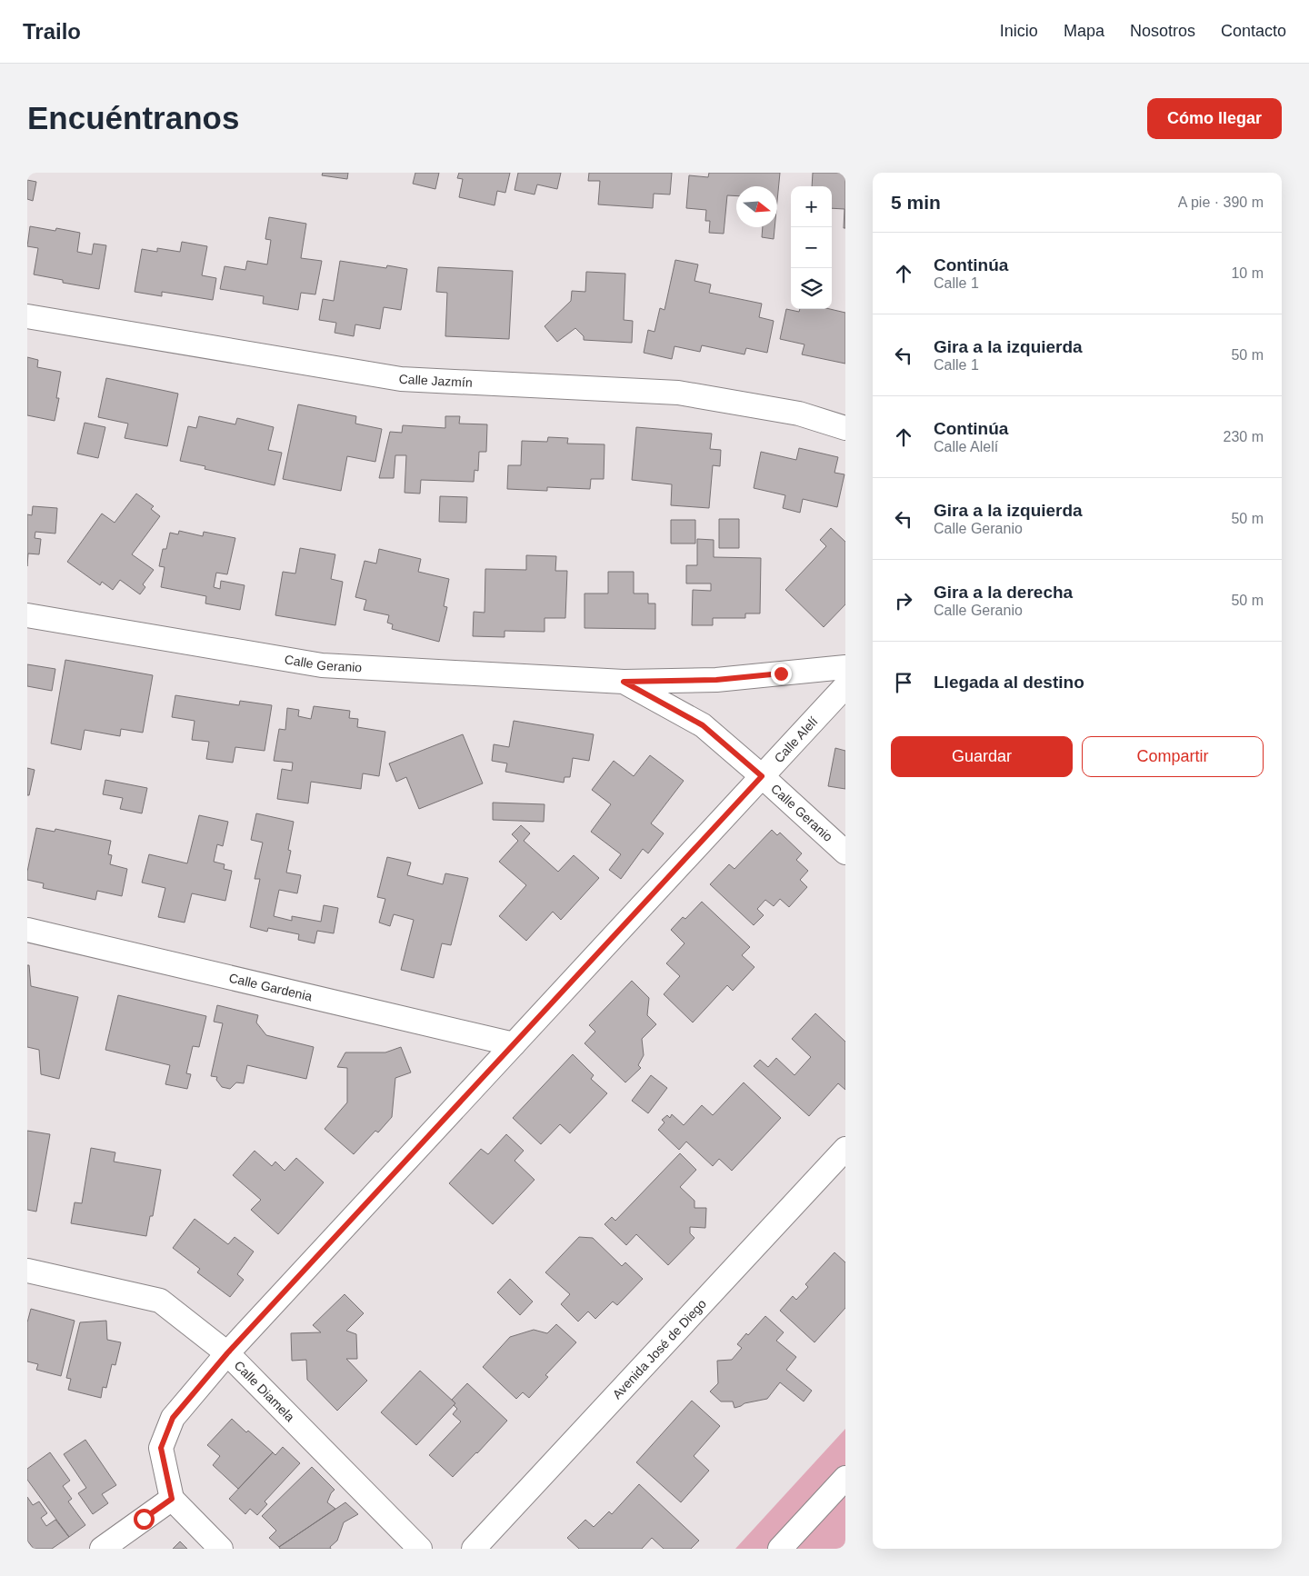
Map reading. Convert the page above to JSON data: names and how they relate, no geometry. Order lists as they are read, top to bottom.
{
  "streets": {
    "street": [
      "Calle Jazmín",
      "Calle Geranio",
      "Calle Alelí",
      "Calle Gardenia",
      "Avenida José de Diego",
      "Calle Diamela"
    ]
  },
  "crossings": [
    ["Calle Geranio", "Calle Alelí"],
    ["Calle Alelí", "Calle Gardenia"],
    ["Calle Alelí", "Calle Diamela"]
  ],
  "north": "right",
  "page": {
    "header": "Trailo",
    "nav": [
      "Inicio",
      "Mapa",
      "Nosotros",
      "Contacto"
    ],
    "buttons": [
      "Cómo llegar",
      ["Guardar", "Compartir"]
    ],
    "title": "Encuéntranos",
    "heading": ["5 min", "A pie · 390 m"],
    "map_buttons": ["+", "−"],
    "list": [
      ["Continúa", "Calle 1", "10 m"],
      ["Gira a la izquierda", "Calle 1", "50 m"],
      ["Continúa", "Calle Alelí", "230 m"],
      ["Gira a la izquierda", "Calle Geranio", "50 m"],
      ["Gira a la derecha", "Calle Geranio", "50 m"],
      "Llegada al destino"
    ]
  }
}
